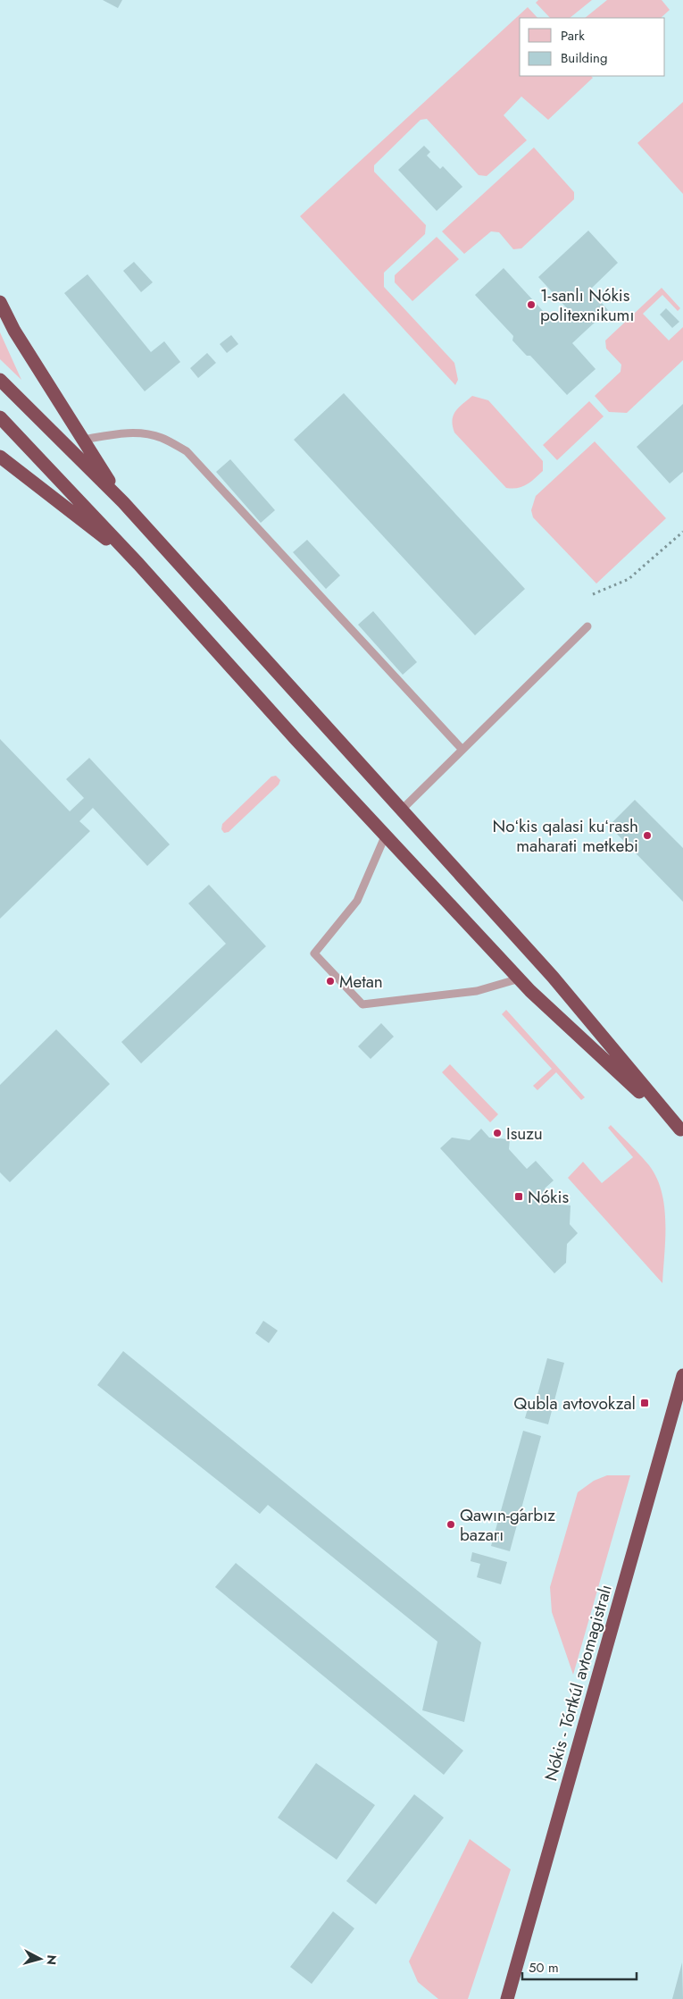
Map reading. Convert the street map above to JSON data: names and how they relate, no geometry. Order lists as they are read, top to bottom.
{
  "streets": {
    "highway": ["Nókis - Tórtkúl avtomagistralı"]
  },
  "places": {
    "other": [
      "1-sanlı Nókis politexnikumı",
      "Noʻkis qalasi kuʻrash maharati metkebi",
      "Metan",
      "Isuzu",
      "Qawın-ǵarbız bazarı"
    ],
    "transit": ["Nókis", "Qubla avtovokzal"]
  },
  "legend": ["Park", "Building"],
  "scale_bar": "50 m",
  "north": "right"
}
